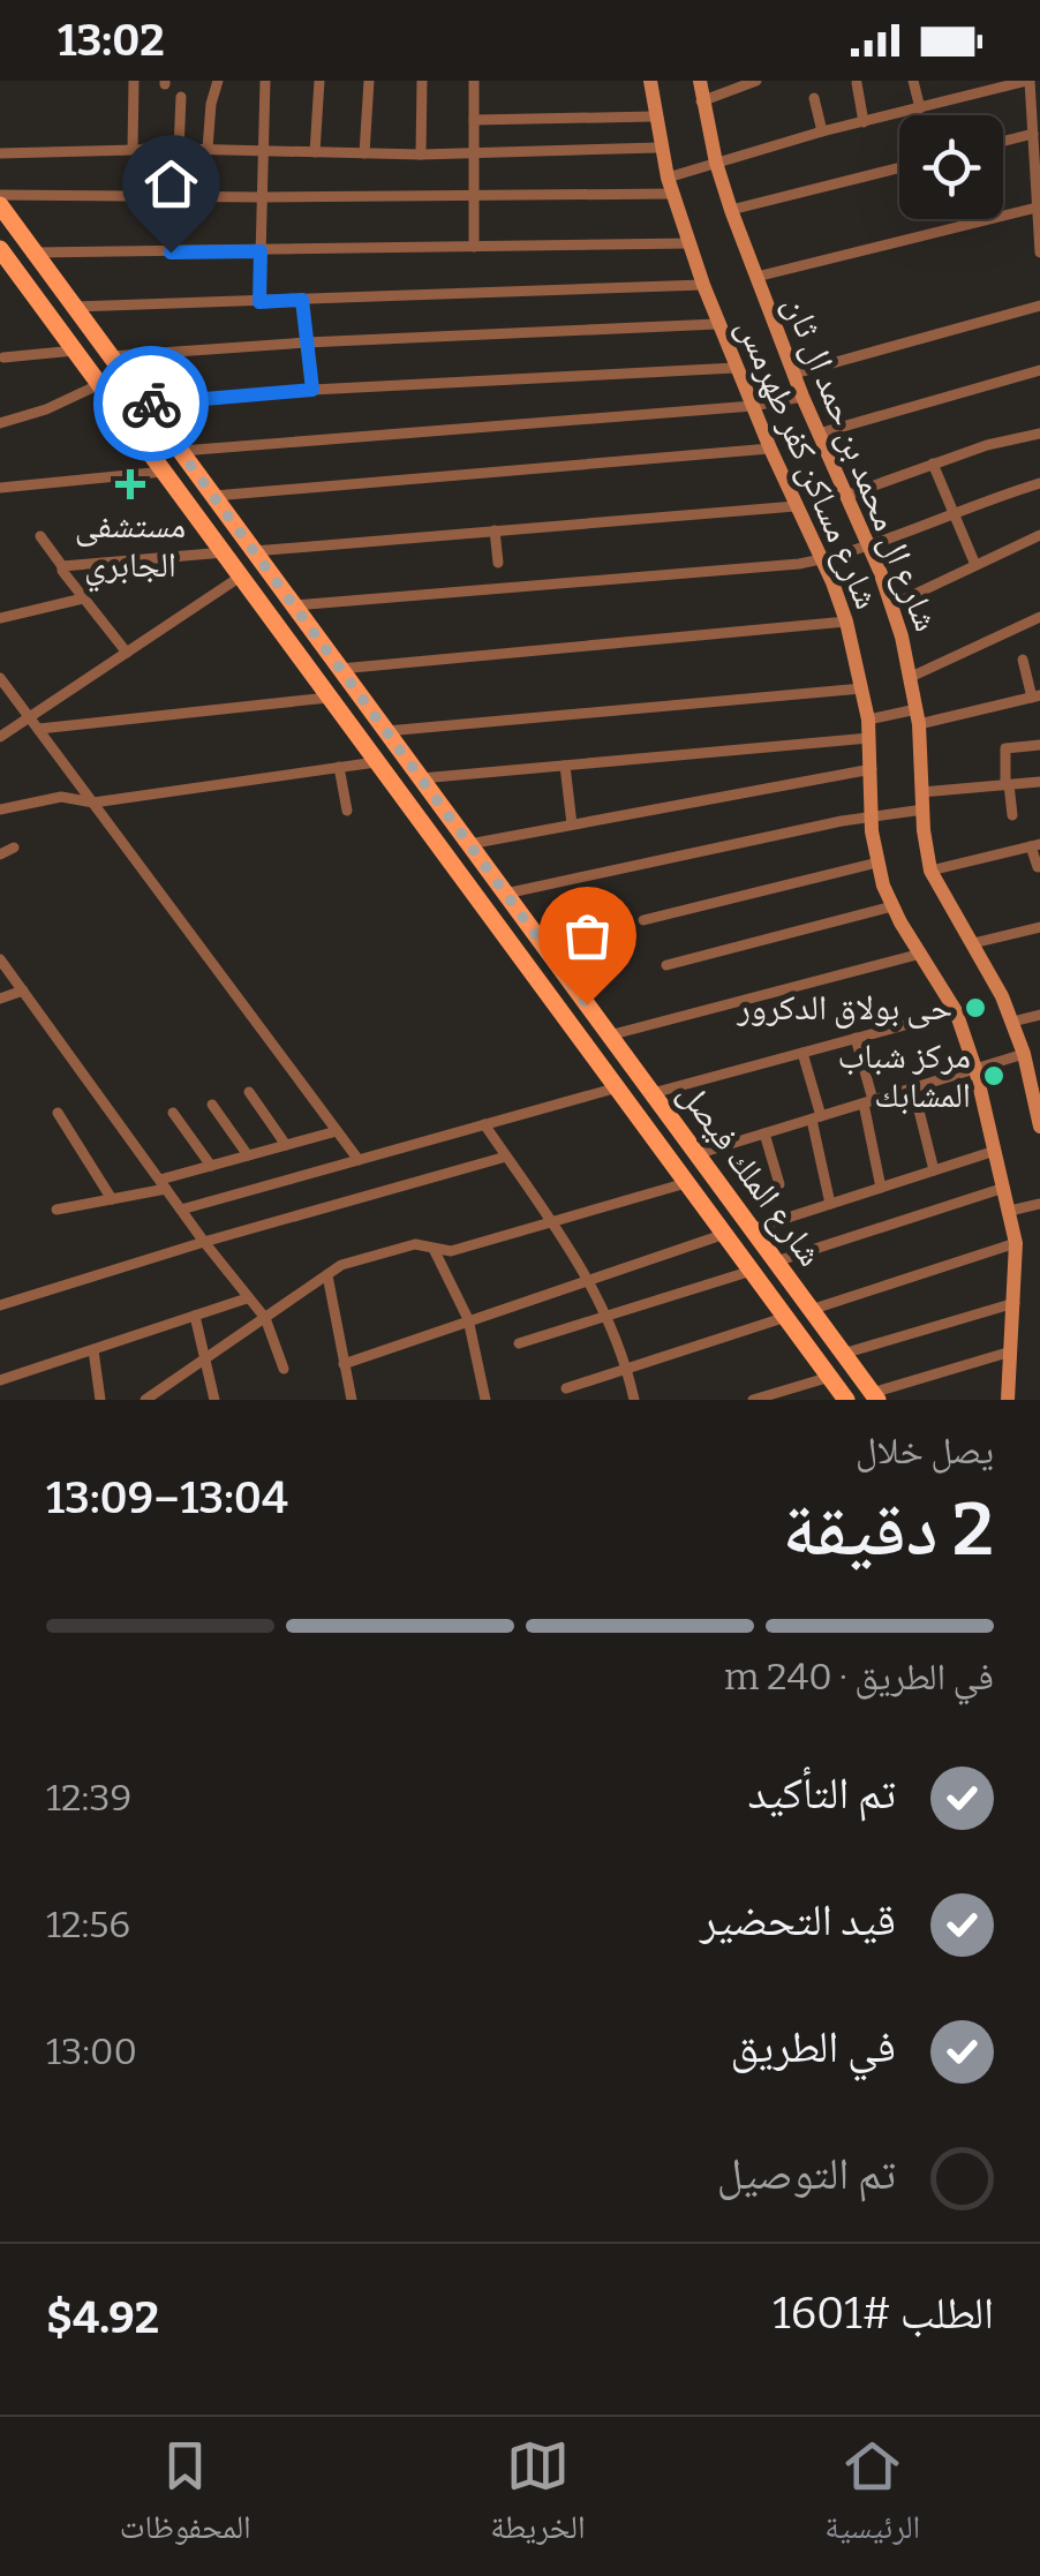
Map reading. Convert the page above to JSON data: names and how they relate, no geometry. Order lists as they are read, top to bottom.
{
  "streets": {
    "main road": ["شارع الملك فيصل"],
    "street": ["شارع مساكن كفر طهرمس", "شارع ال محمد بن حمد ال ثان"]
  },
  "places": {
    "health": ["مستشفى الجابري"],
    "other": ["حى بولاق الدكرور", "مركز شباب المشابك"]
  },
  "page": {
    "status": "13:02",
    "heading": ["2 دقيقة", "يصل خلال", "13:04–13:09"],
    "panel": ["الطلب #1601", "$4.92"],
    "bar": "في الطريق · 240 m",
    "list": [
      ["تم التأكيد", "12:39"],
      ["قيد التحضير", "12:56"],
      ["في الطريق", "13:00"],
      "تم التوصيل"
    ],
    "tabs": ["الرئيسية", "الخريطة", "المحفوظات"]
  }
}
